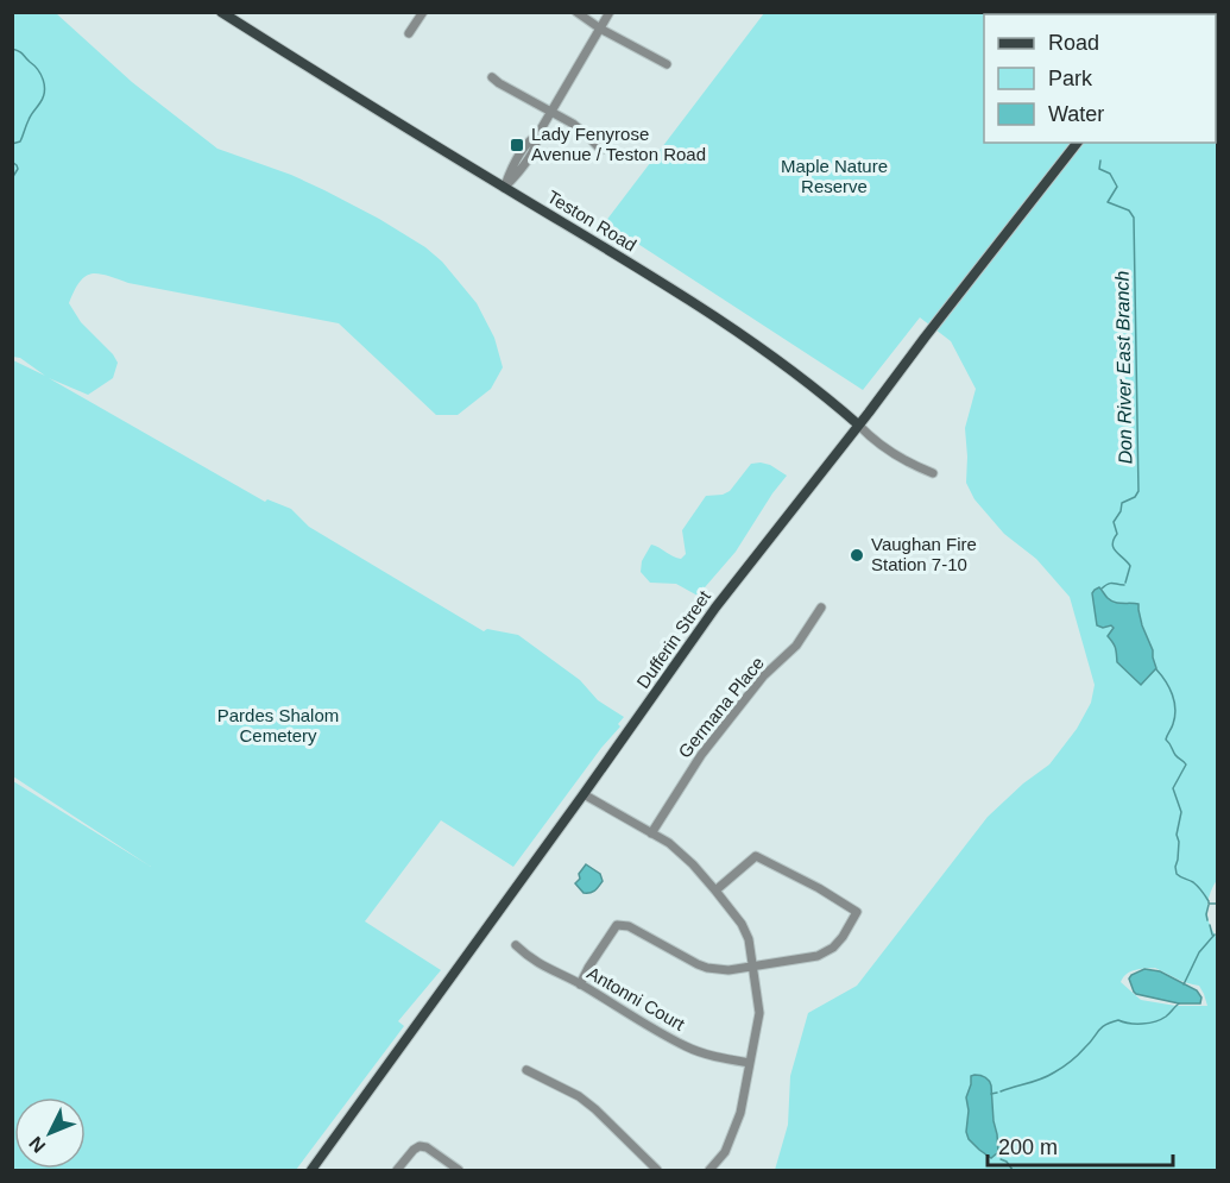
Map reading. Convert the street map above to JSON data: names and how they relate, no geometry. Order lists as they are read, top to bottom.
{
  "streets": {
    "main road": ["Teston Road", "Dufferin Street"],
    "street": ["Germana Place", "Antonni Court"]
  },
  "crossings": [
    ["Teston Road", "Dufferin Street"]
  ],
  "water": ["Don River East Branch"],
  "parks": ["Maple Nature Reserve", "Pardes Shalom Cemetery"],
  "places": {
    "transit": ["Lady Fenyrose Avenue / Teston Road"],
    "other": ["Vaughan Fire Station 7-10"]
  },
  "legend": ["Road", "Park", "Water"],
  "scale_bar": "200 m",
  "north": "bottom left"
}
